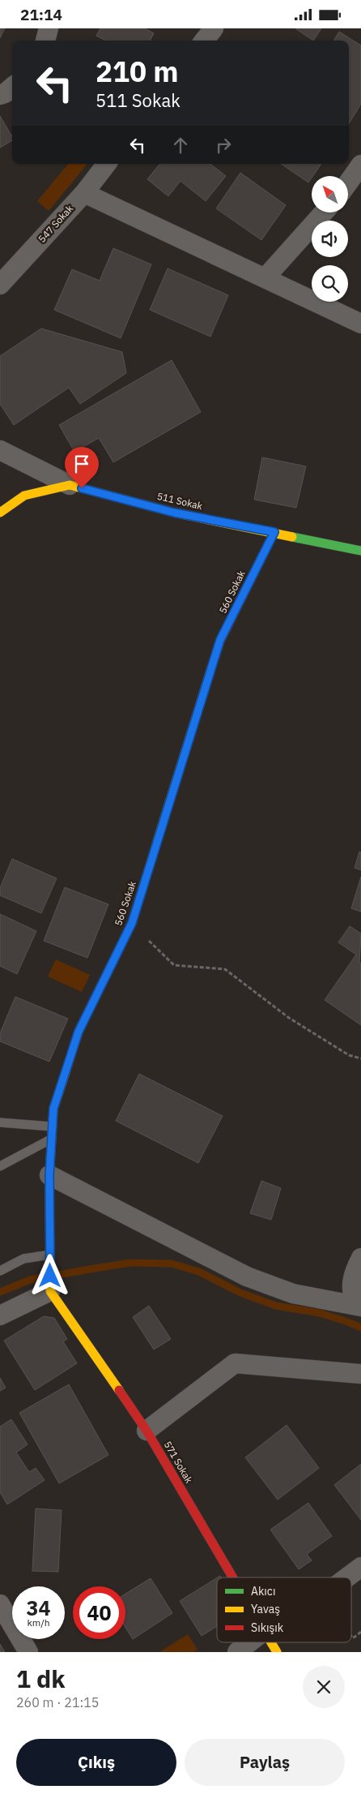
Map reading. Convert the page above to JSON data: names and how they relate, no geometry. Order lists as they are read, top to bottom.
{
  "streets": {
    "street": [
      "547 Sokak",
      "511 Sokak",
      "560 Sokak",
      "571 Sokak"
    ]
  },
  "crossings": [
    ["511 Sokak", "560 Sokak"],
    ["560 Sokak", "571 Sokak"]
  ],
  "legend": ["Akıcı", "Yavaş", "Sıkışık"],
  "north": "top left",
  "page": {
    "status": "21:14",
    "turn": ["210 m", "511 Sokak"],
    "speed": "34 km/h",
    "limit": "40",
    "heading": ["1 dk", "260 m · 21:15"],
    "buttons": ["Çıkış", "Paylaş"]
  }
}
